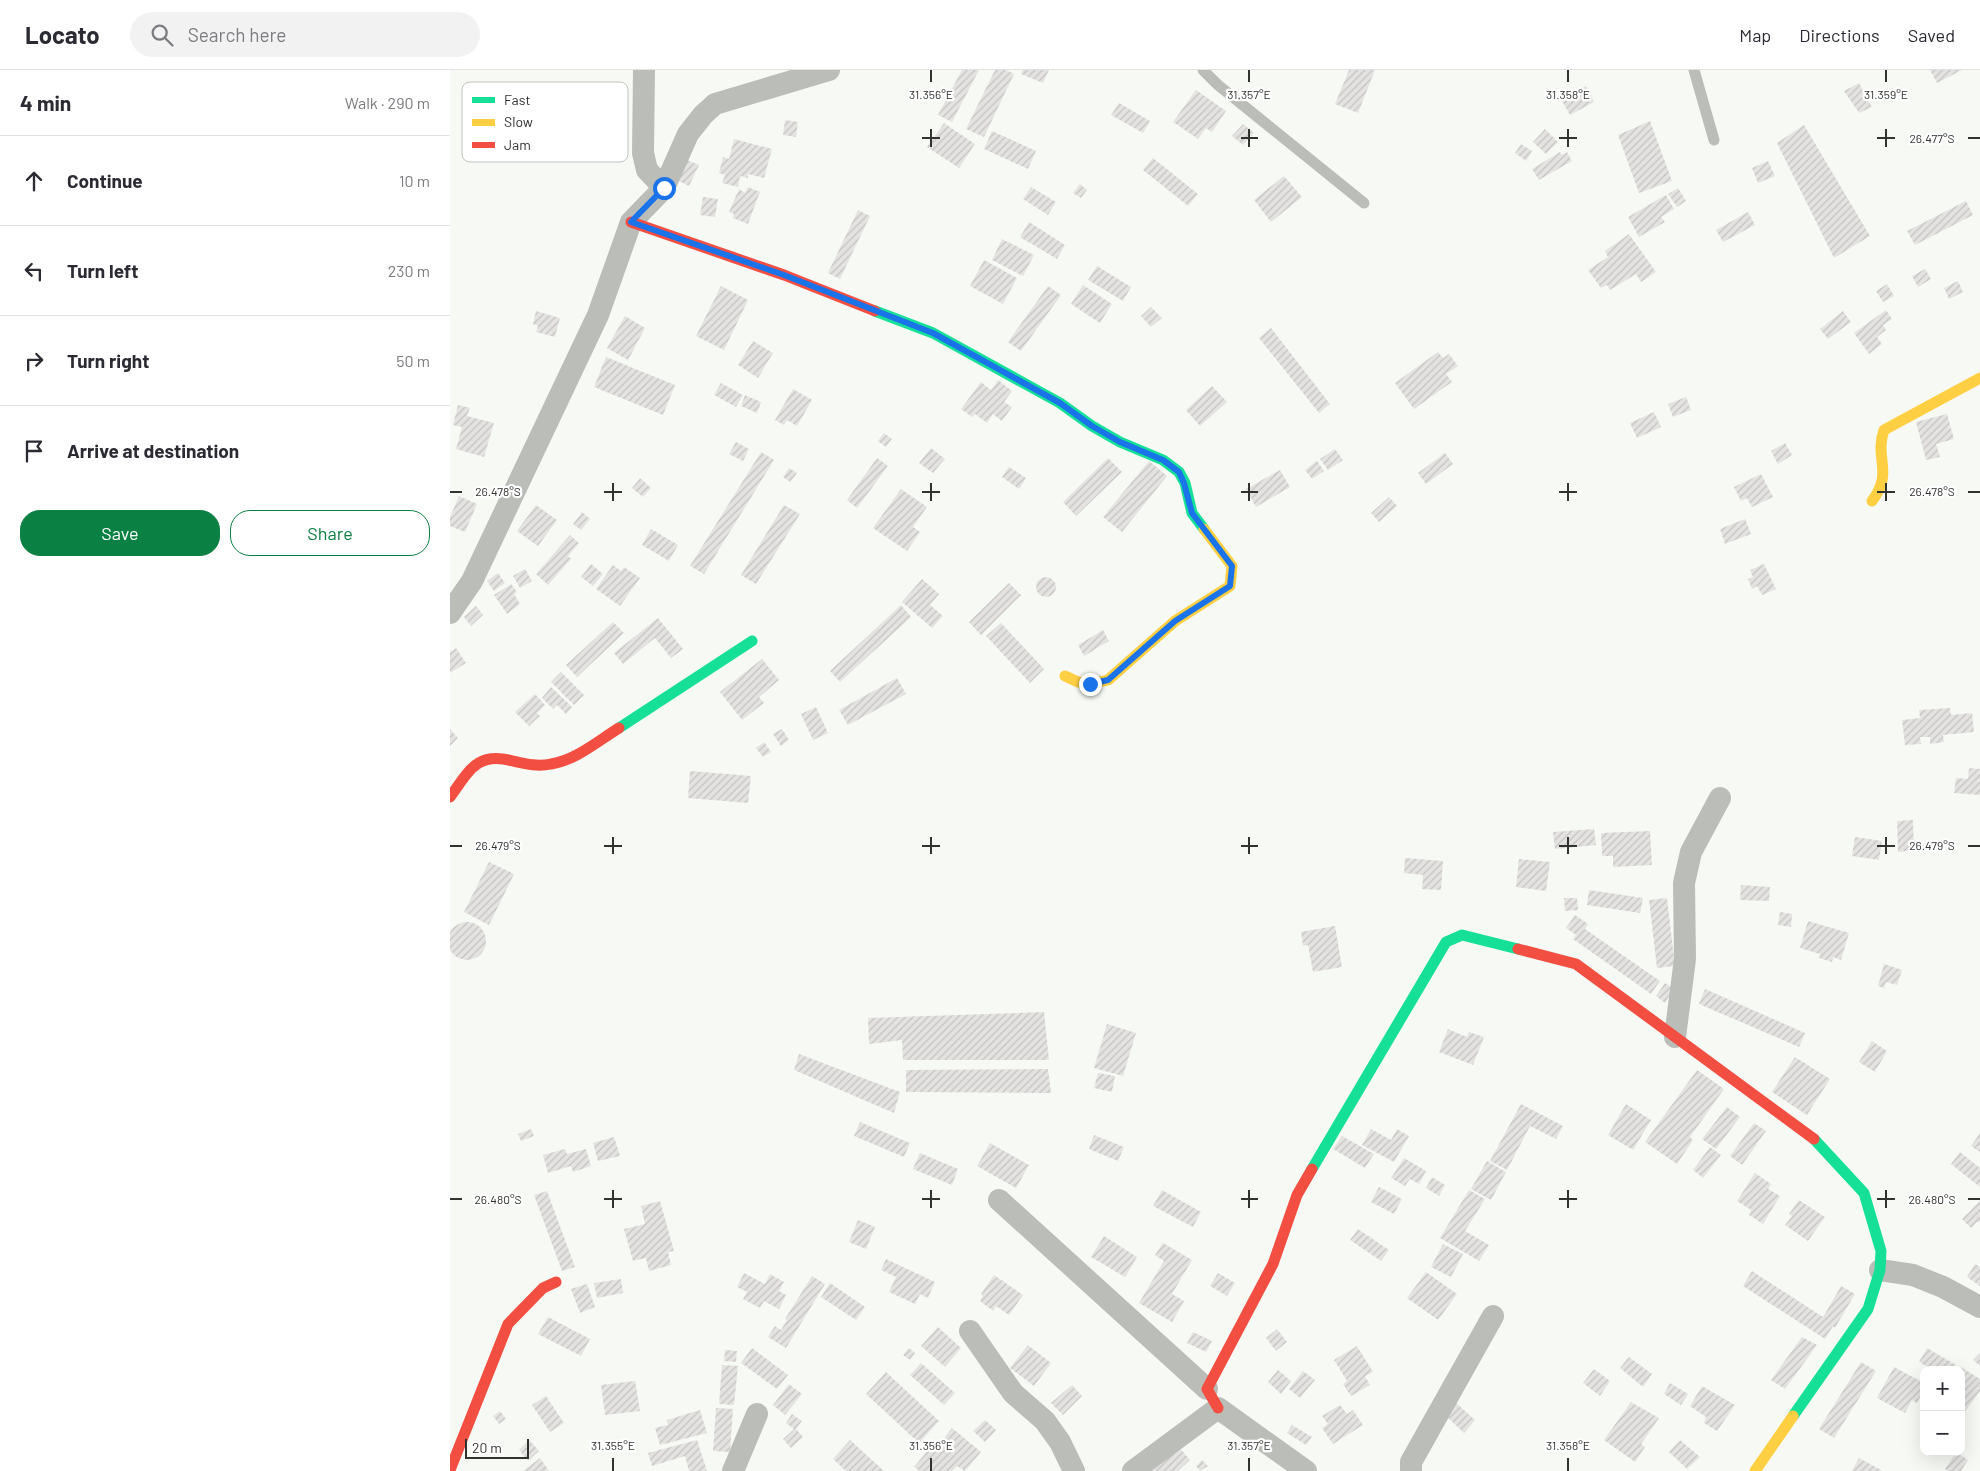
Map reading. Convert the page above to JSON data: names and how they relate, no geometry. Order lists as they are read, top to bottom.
{
  "legend": ["Fast", "Slow", "Jam"],
  "scale_bar": "20 m",
  "page": {
    "header": "Locato",
    "search": "Search here",
    "nav": ["Map", "Directions", "Saved"],
    "heading": ["4 min", "Walk · 290 m"],
    "list": [
      ["Continue", "10 m"],
      ["Turn left", "230 m"],
      ["Turn right", "50 m"],
      "Arrive at destination"
    ],
    "buttons": ["Save", "Share"],
    "map_buttons": ["+", "−"],
    "scale": "20 m"
  },
  "coordinates": [
    "31.356°E",
    "31.357°E",
    "31.358°E",
    "31.359°E",
    "26.477°S",
    "26.478°S",
    "26.479°S",
    "26.480°S",
    "31.355°E"
  ]
}
